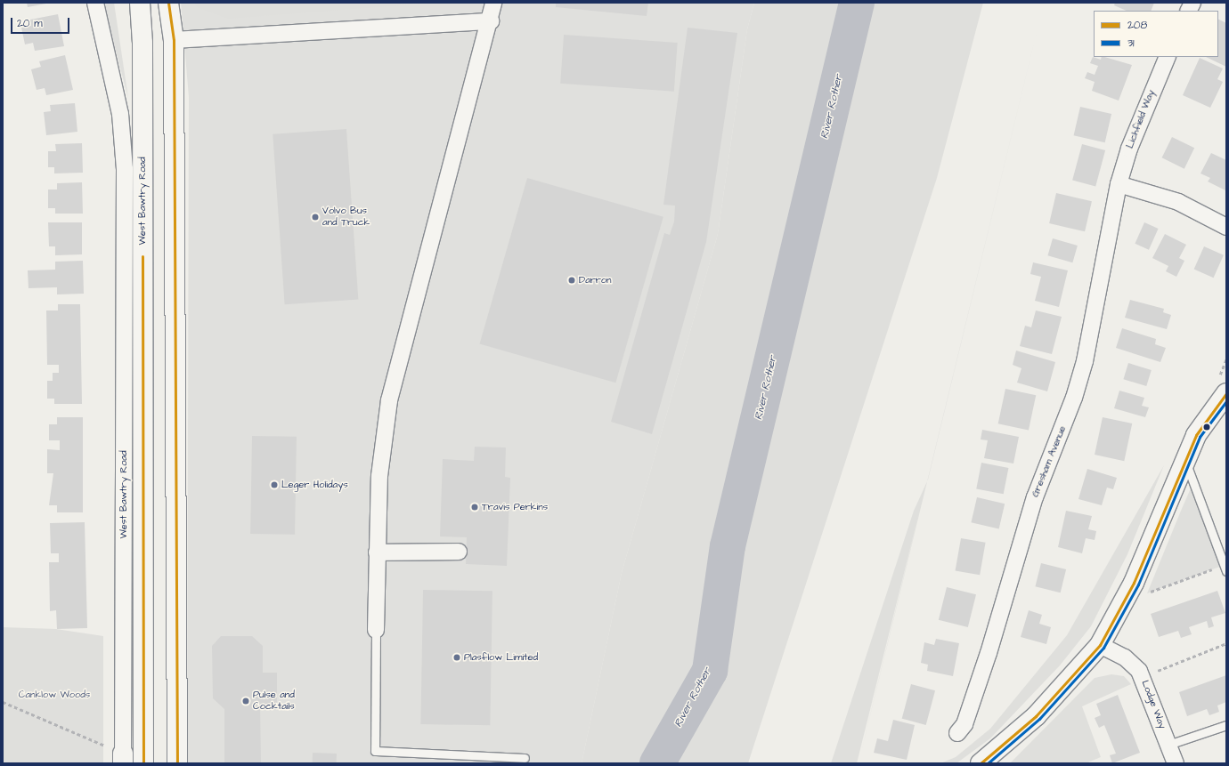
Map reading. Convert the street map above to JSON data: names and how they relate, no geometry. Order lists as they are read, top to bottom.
{
  "streets": {
    "main road": ["West Bawtry Road"],
    "street": ["Lichfield Way", "Gresham Avenue", "Lodge Way"]
  },
  "crossings": [
    ["Lichfield Way", "Gresham Avenue"]
  ],
  "water": ["River Rother"],
  "parks": ["Canklow Woods"],
  "places": [
    "Volvo Bus and Truck",
    "Darron",
    "Leger Holidays",
    "Travis Perkins",
    "Plasflow Limited",
    "Pulse and Cocktails"
  ],
  "lines": ["transit line 208", "transit line 31"],
  "legend": ["208", "31"],
  "scale_bar": "20 m"
}
